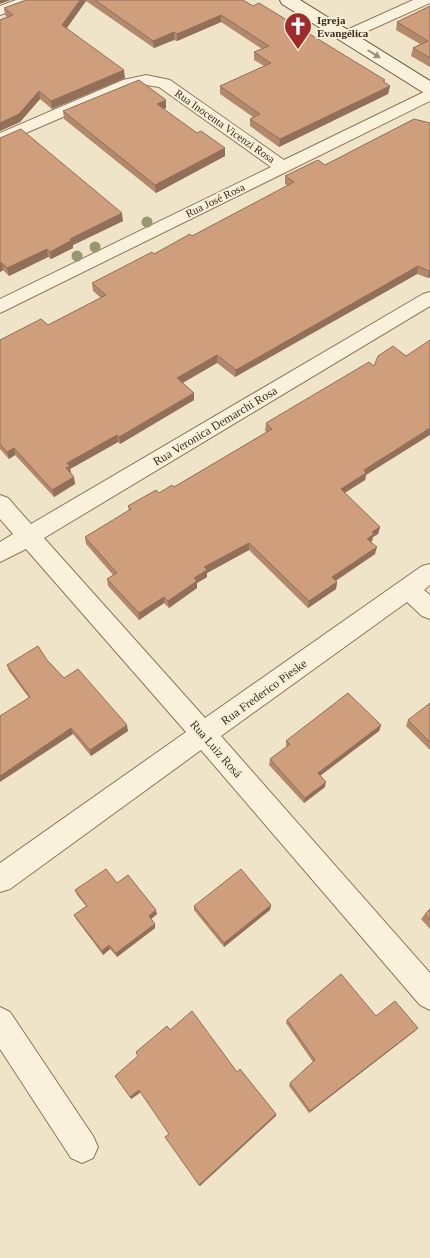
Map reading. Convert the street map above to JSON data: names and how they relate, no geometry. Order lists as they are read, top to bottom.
{
  "streets": {
    "street": [
      "Rua Inocenta Vicenzi Rosa",
      "Rua José Rosa",
      "Rua Veronica Demarchi Rosa",
      "Rua Frederico Pieske",
      "Rua Luiz Rosá"
    ]
  },
  "crossings": [
    ["Rua Inocenta Vicenzi Rosa", "Rua José Rosa"],
    ["Rua Veronica Demarchi Rosa", "Rua Luiz Rosá"],
    ["Rua Frederico Pieske", "Rua Luiz Rosá"]
  ],
  "places": {
    "church": ["Igreja Evangélica"]
  }
}
